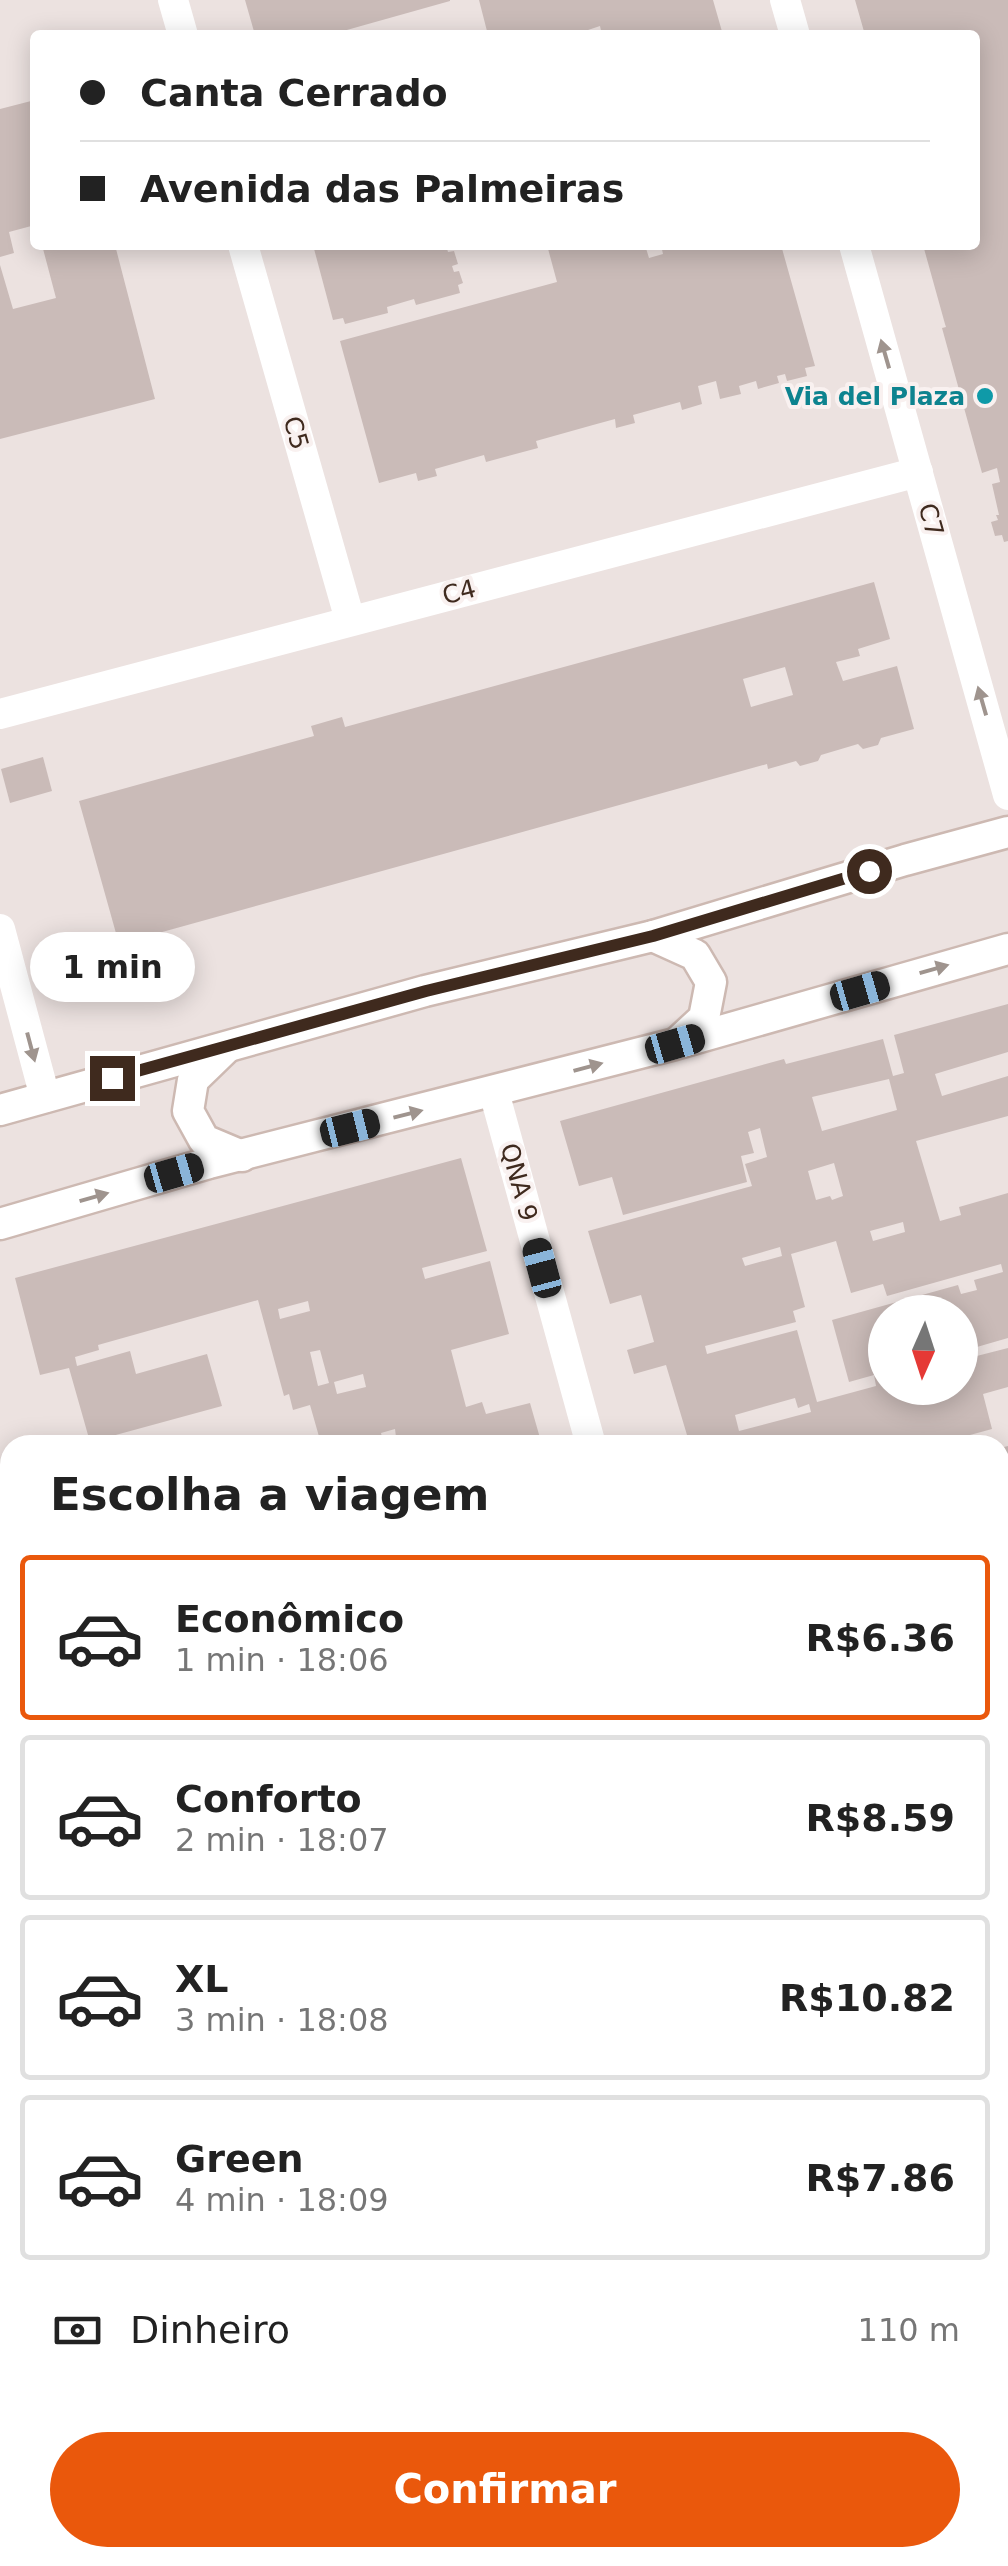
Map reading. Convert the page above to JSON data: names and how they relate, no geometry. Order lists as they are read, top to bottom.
{
  "streets": {
    "street": [
      "C5",
      "C7",
      "C4",
      "QNA 9"
    ]
  },
  "crossings": [
    ["C5", "C4"],
    ["C7", "C4"]
  ],
  "one_way": ["C7"],
  "places": ["Via del Plaza"],
  "north": "bottom",
  "page": {
    "banner": ["Canta Cerrado", "Avenida das Palmeiras"],
    "bubble": "1 min",
    "heading": "Escolha a viagem",
    "list": [
      {
        "name": "Econômico",
        "note": "1 min · 18:06",
        "value": "R$6.36"
      },
      {
        "name": "Conforto",
        "note": "2 min · 18:07",
        "value": "R$8.59"
      },
      {
        "name": "XL",
        "note": "3 min · 18:08",
        "value": "R$10.82"
      },
      {
        "name": "Green",
        "note": "4 min · 18:09",
        "value": "R$7.86"
      }
    ],
    "pay": ["Dinheiro", "110 m"],
    "buttons": "Confirmar"
  }
}
